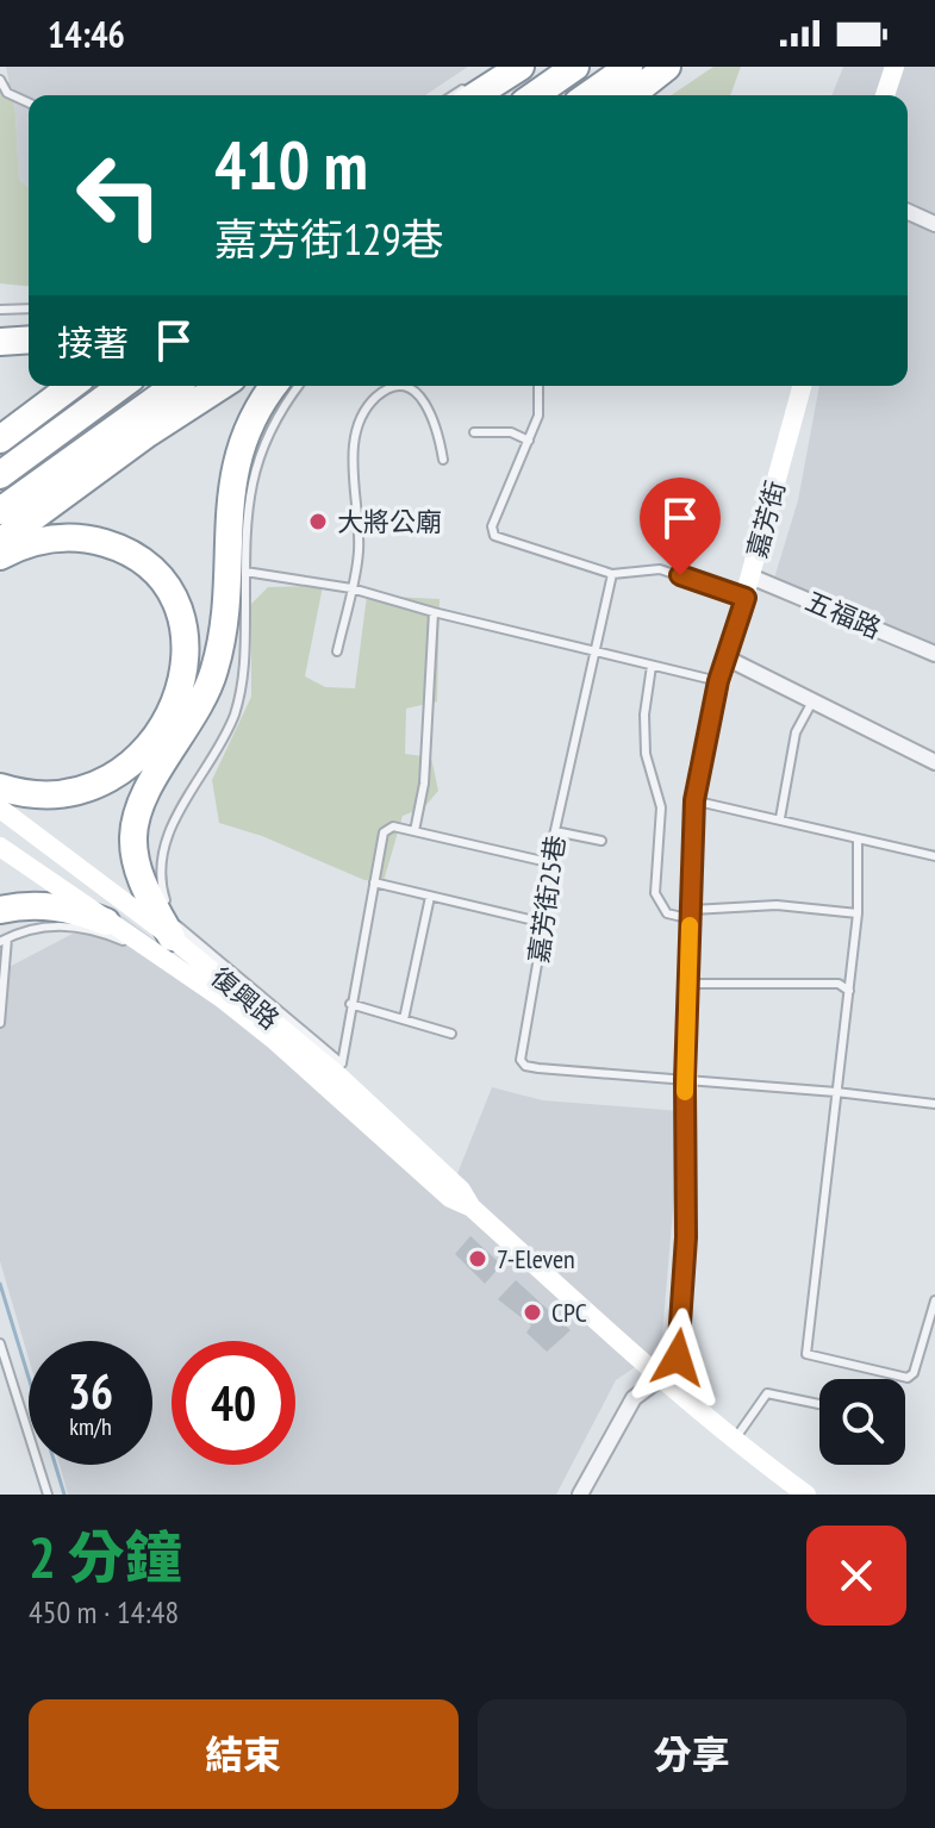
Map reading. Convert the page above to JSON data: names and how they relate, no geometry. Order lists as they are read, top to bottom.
{
  "streets": {
    "main road": ["嘉芳街", "復興路"],
    "street": ["五福路"],
    "lane": ["嘉芳街25巷"]
  },
  "crossings": [
    ["嘉芳街", "五福路"],
    ["嘉芳街", "嘉芳街25巷"],
    ["嘉芳街", "復興路"]
  ],
  "places": ["大將公廟", "7-Eleven", "CPC"],
  "page": {
    "status": "14:46",
    "turn": ["410 m", "嘉芳街129巷"],
    "then": "接著",
    "speed": "36 km/h",
    "limit": "40",
    "heading": ["2 分鐘", "450 m · 14:48"],
    "buttons": ["結束", "分享"]
  }
}
